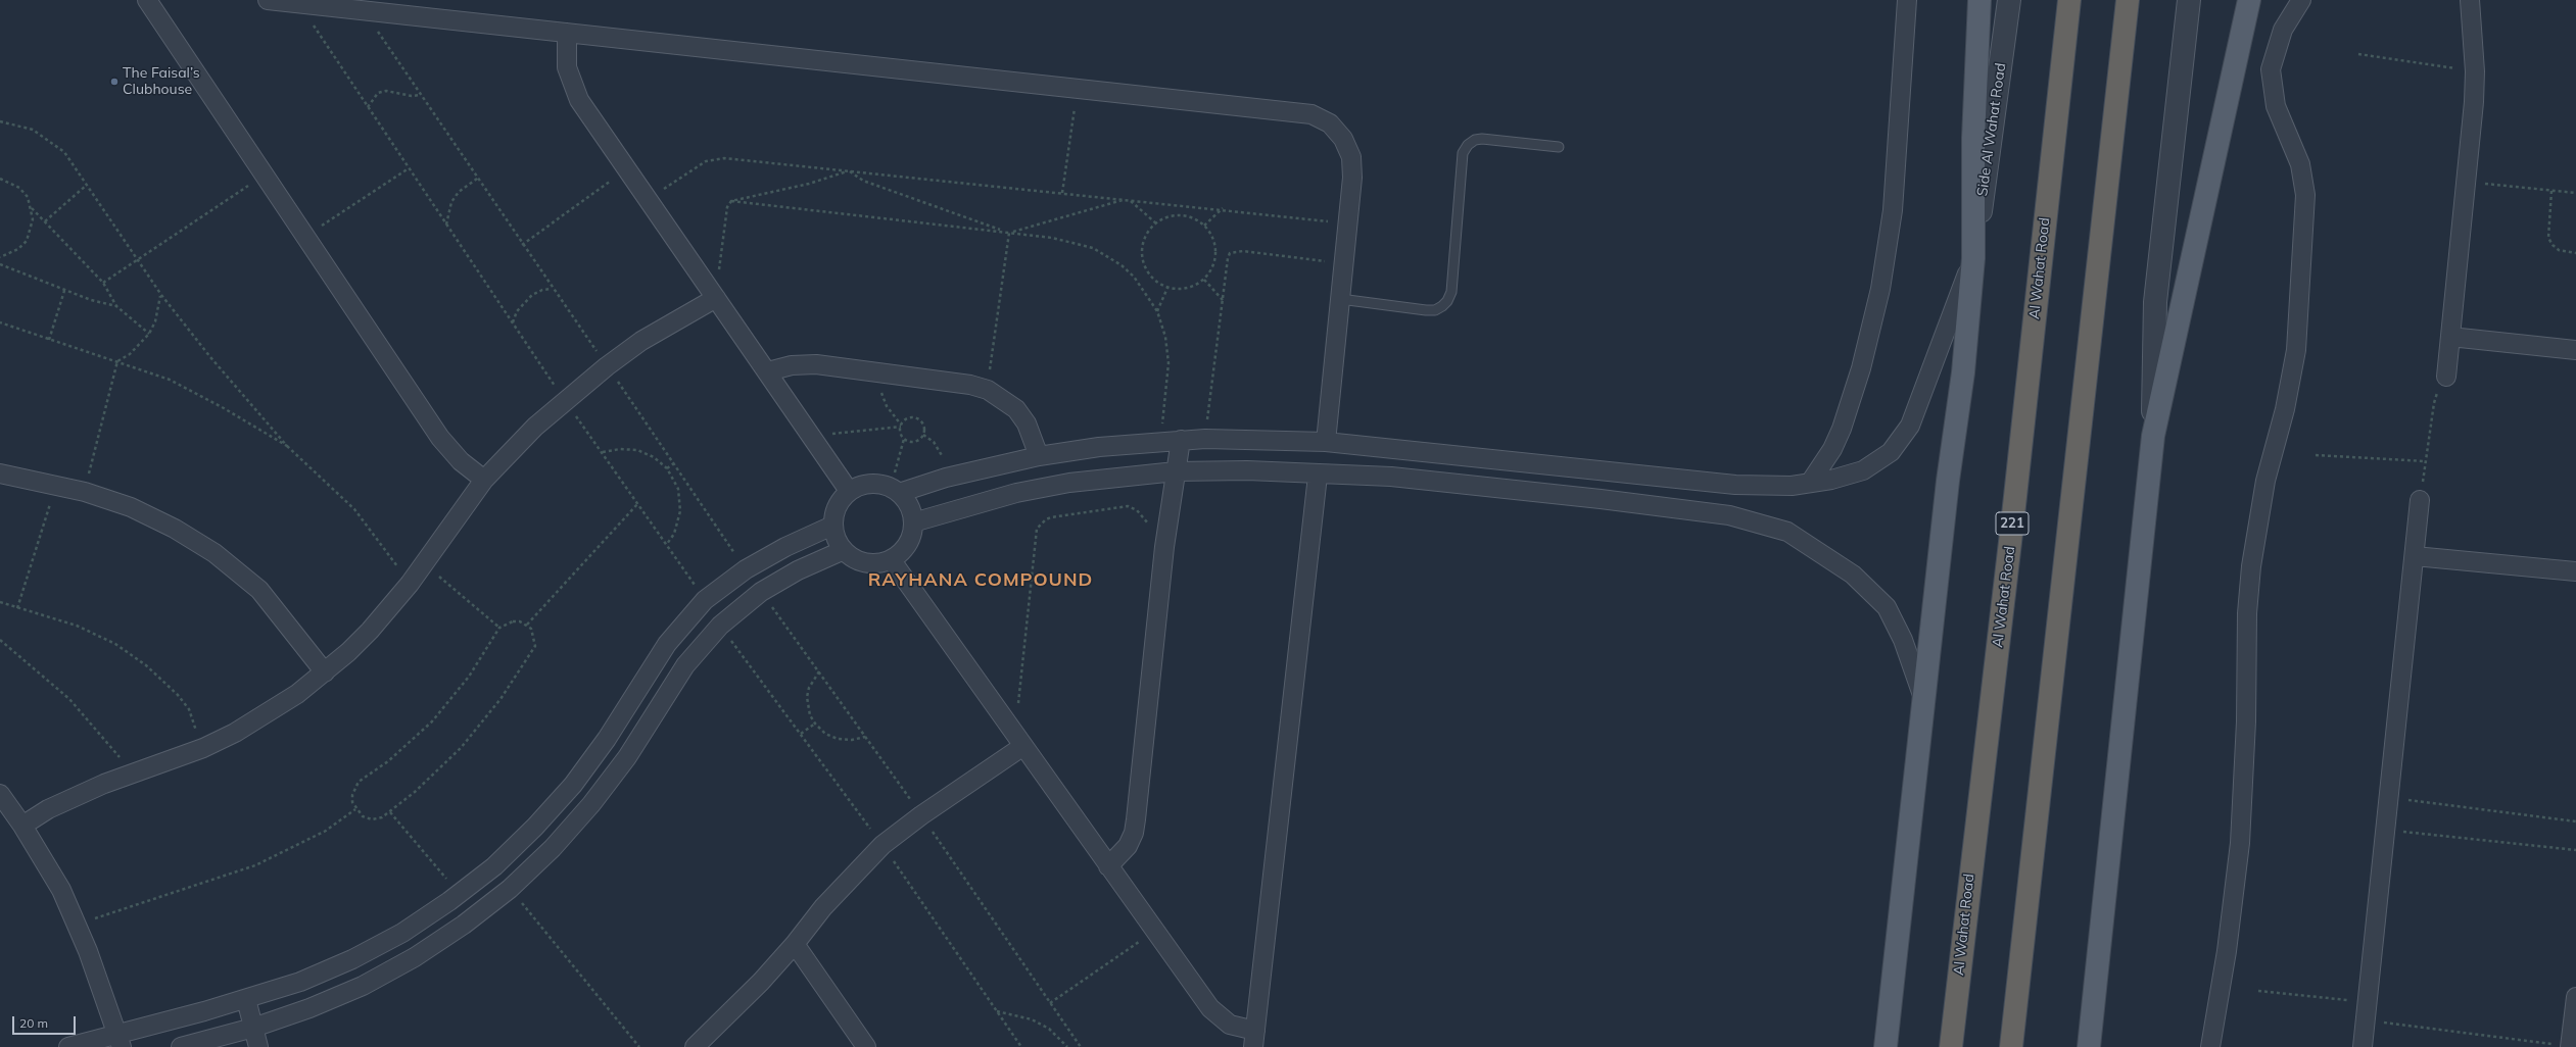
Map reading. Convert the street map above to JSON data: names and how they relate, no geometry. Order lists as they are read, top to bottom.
{
  "streets": {
    "highway": ["Al Wahat Road", "221"],
    "street": ["Side Al Wahat Road"]
  },
  "districts": ["RAYHANA COMPOUND"],
  "places": ["The Faisal’s Clubhouse"],
  "scale_bar": "20 m"
}
